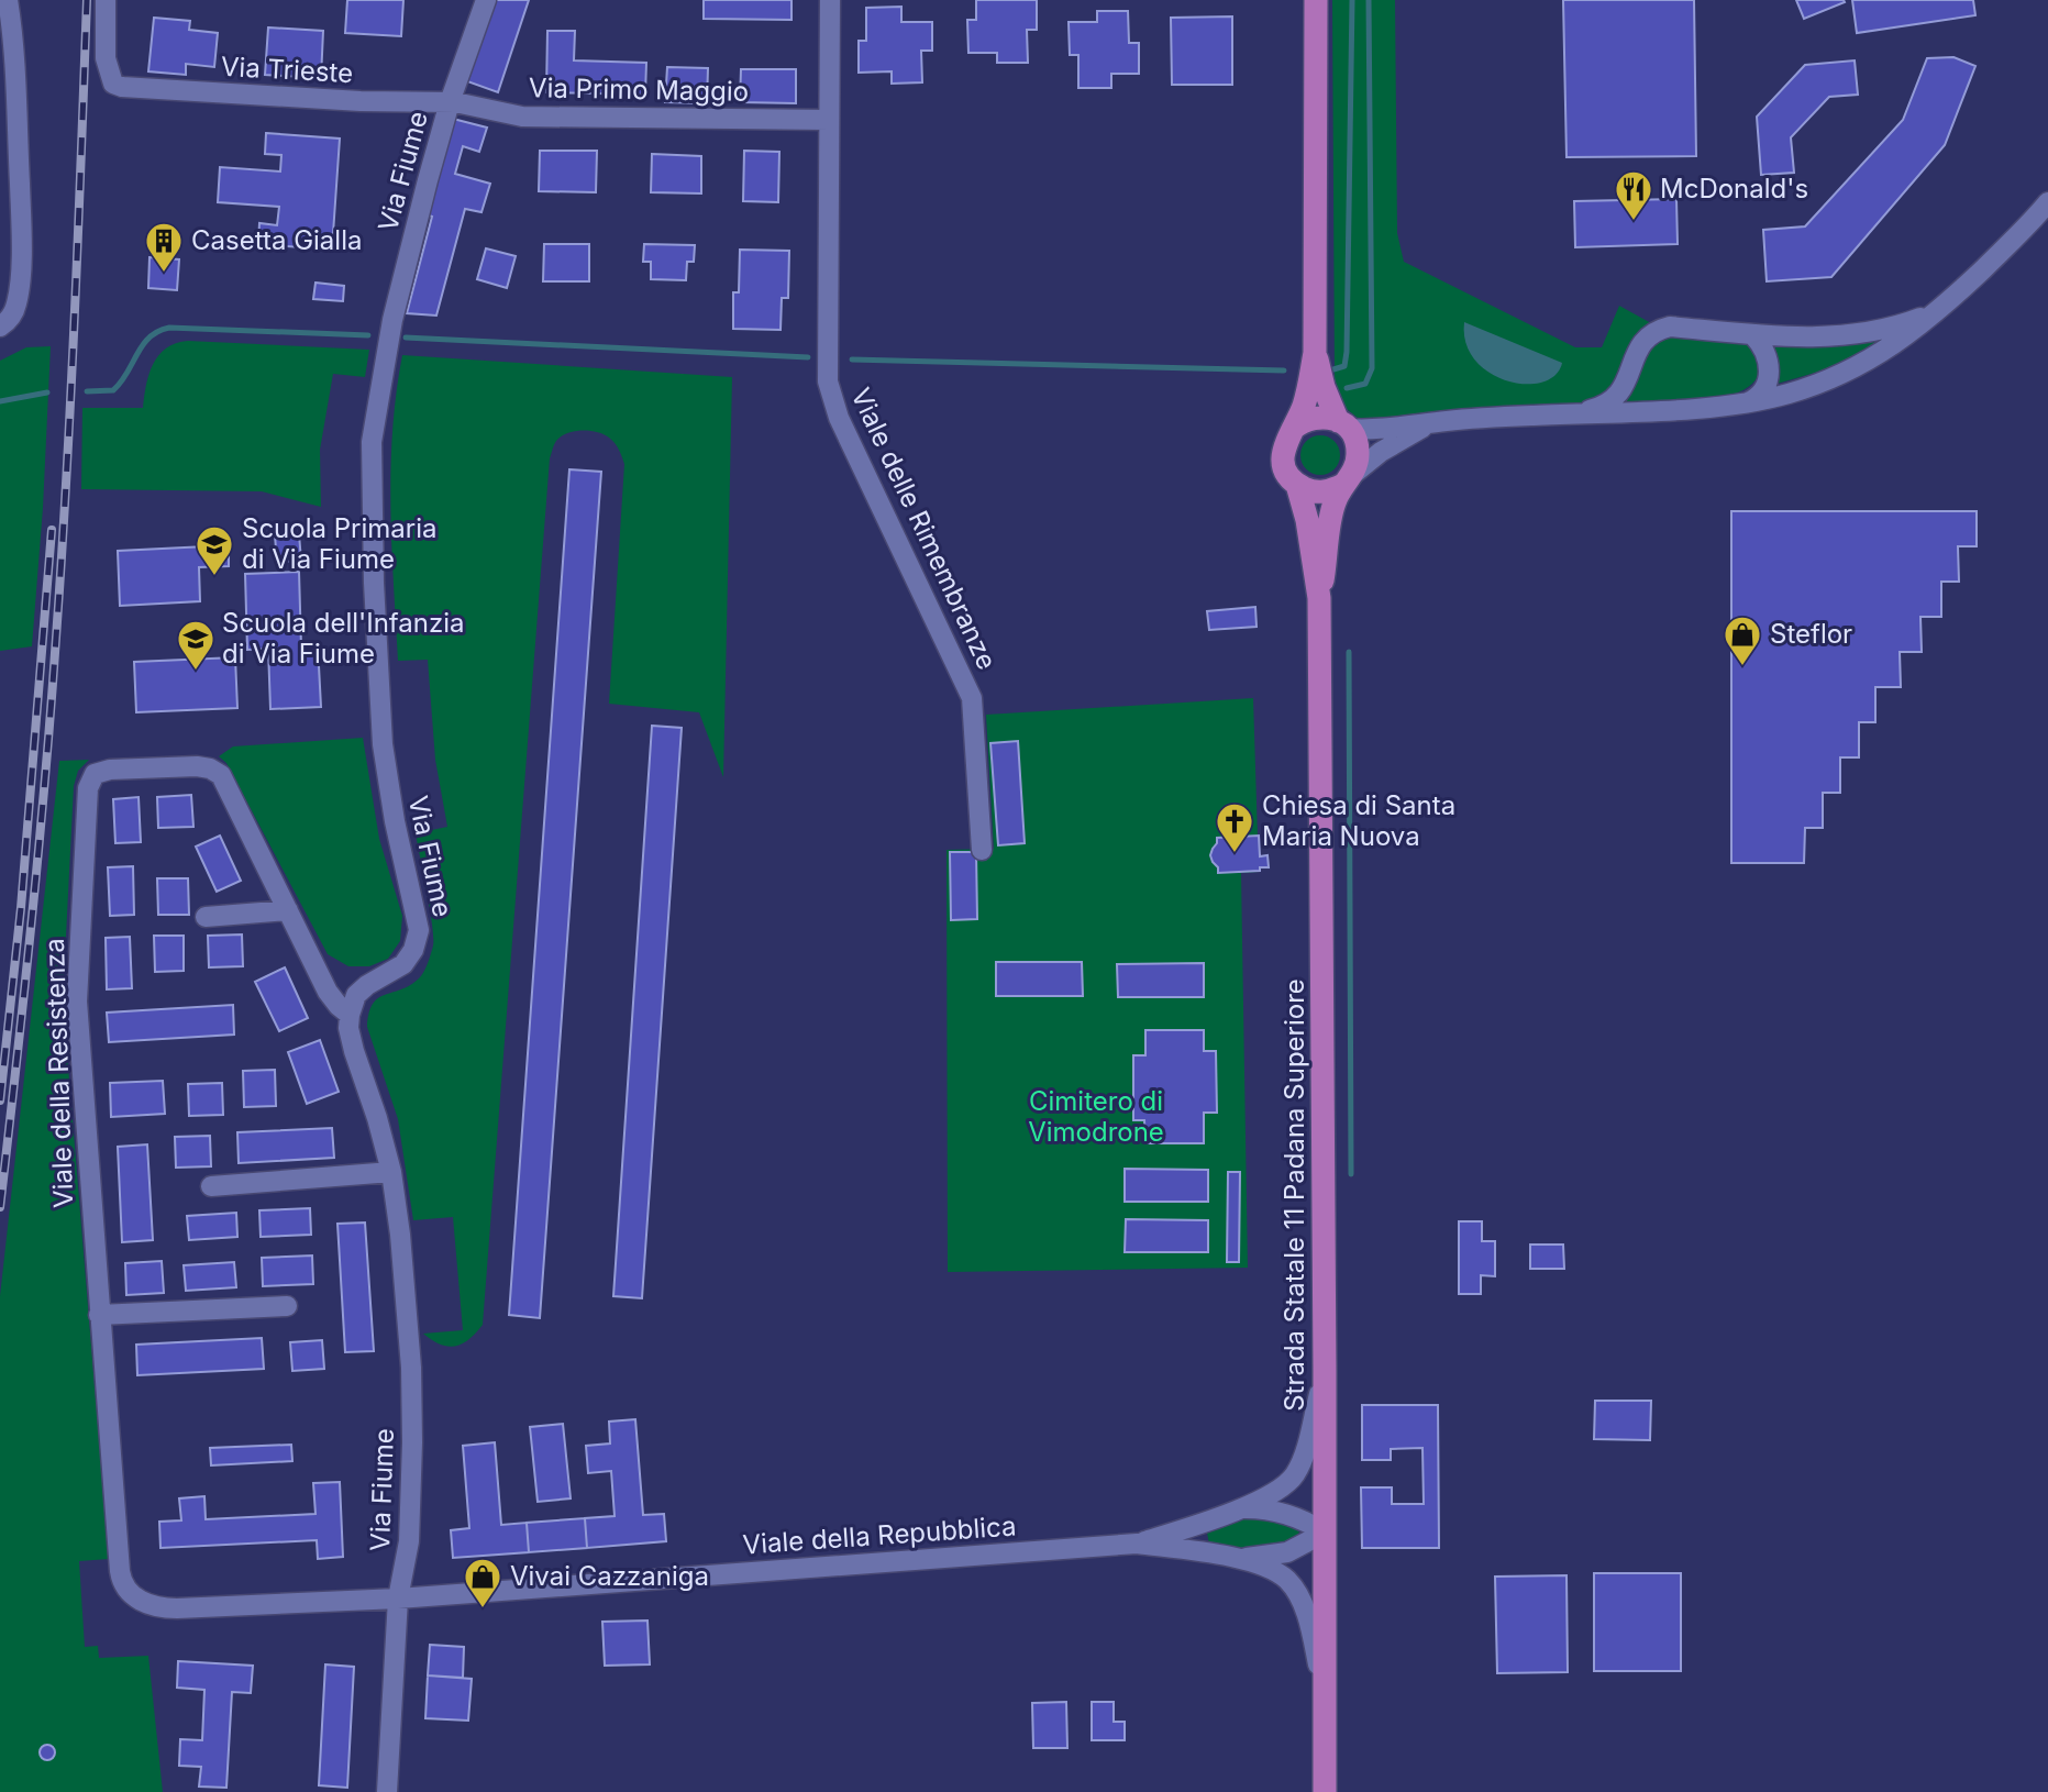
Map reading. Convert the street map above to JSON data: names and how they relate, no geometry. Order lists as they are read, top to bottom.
{
  "streets": {
    "main road": ["Strada Statale 11 Padana Superiore"],
    "street": [
      "Via Trieste",
      "Via Primo Maggio",
      "Via Fiume",
      "Viale delle Rimembranze",
      "Viale della Resistenza",
      "Viale della Repubblica"
    ]
  },
  "crossings": [
    ["Via Trieste", "Via Primo Maggio"],
    ["Via Trieste", "Via Fiume"],
    ["Via Primo Maggio", "Via Fiume"],
    ["Via Primo Maggio", "Viale delle Rimembranze"],
    ["Via Fiume", "Viale della Resistenza"],
    ["Via Fiume", "Viale della Repubblica"],
    ["Viale della Resistenza", "Viale della Repubblica"],
    ["Strada Statale 11 Padana Superiore", "Viale della Repubblica"]
  ],
  "parks": ["Cimitero di Vimodrone"],
  "places": {
    "restaurant": ["McDonald's"],
    "building": ["Casetta Gialla"],
    "school or university": ["Scuola Primaria di Via Fiume", "Scuola dell'Infanzia di Via Fiume"],
    "shop": ["Steflor", "Vivai Cazzaniga"],
    "church": ["Chiesa di Santa Maria Nuova"]
  }
}
